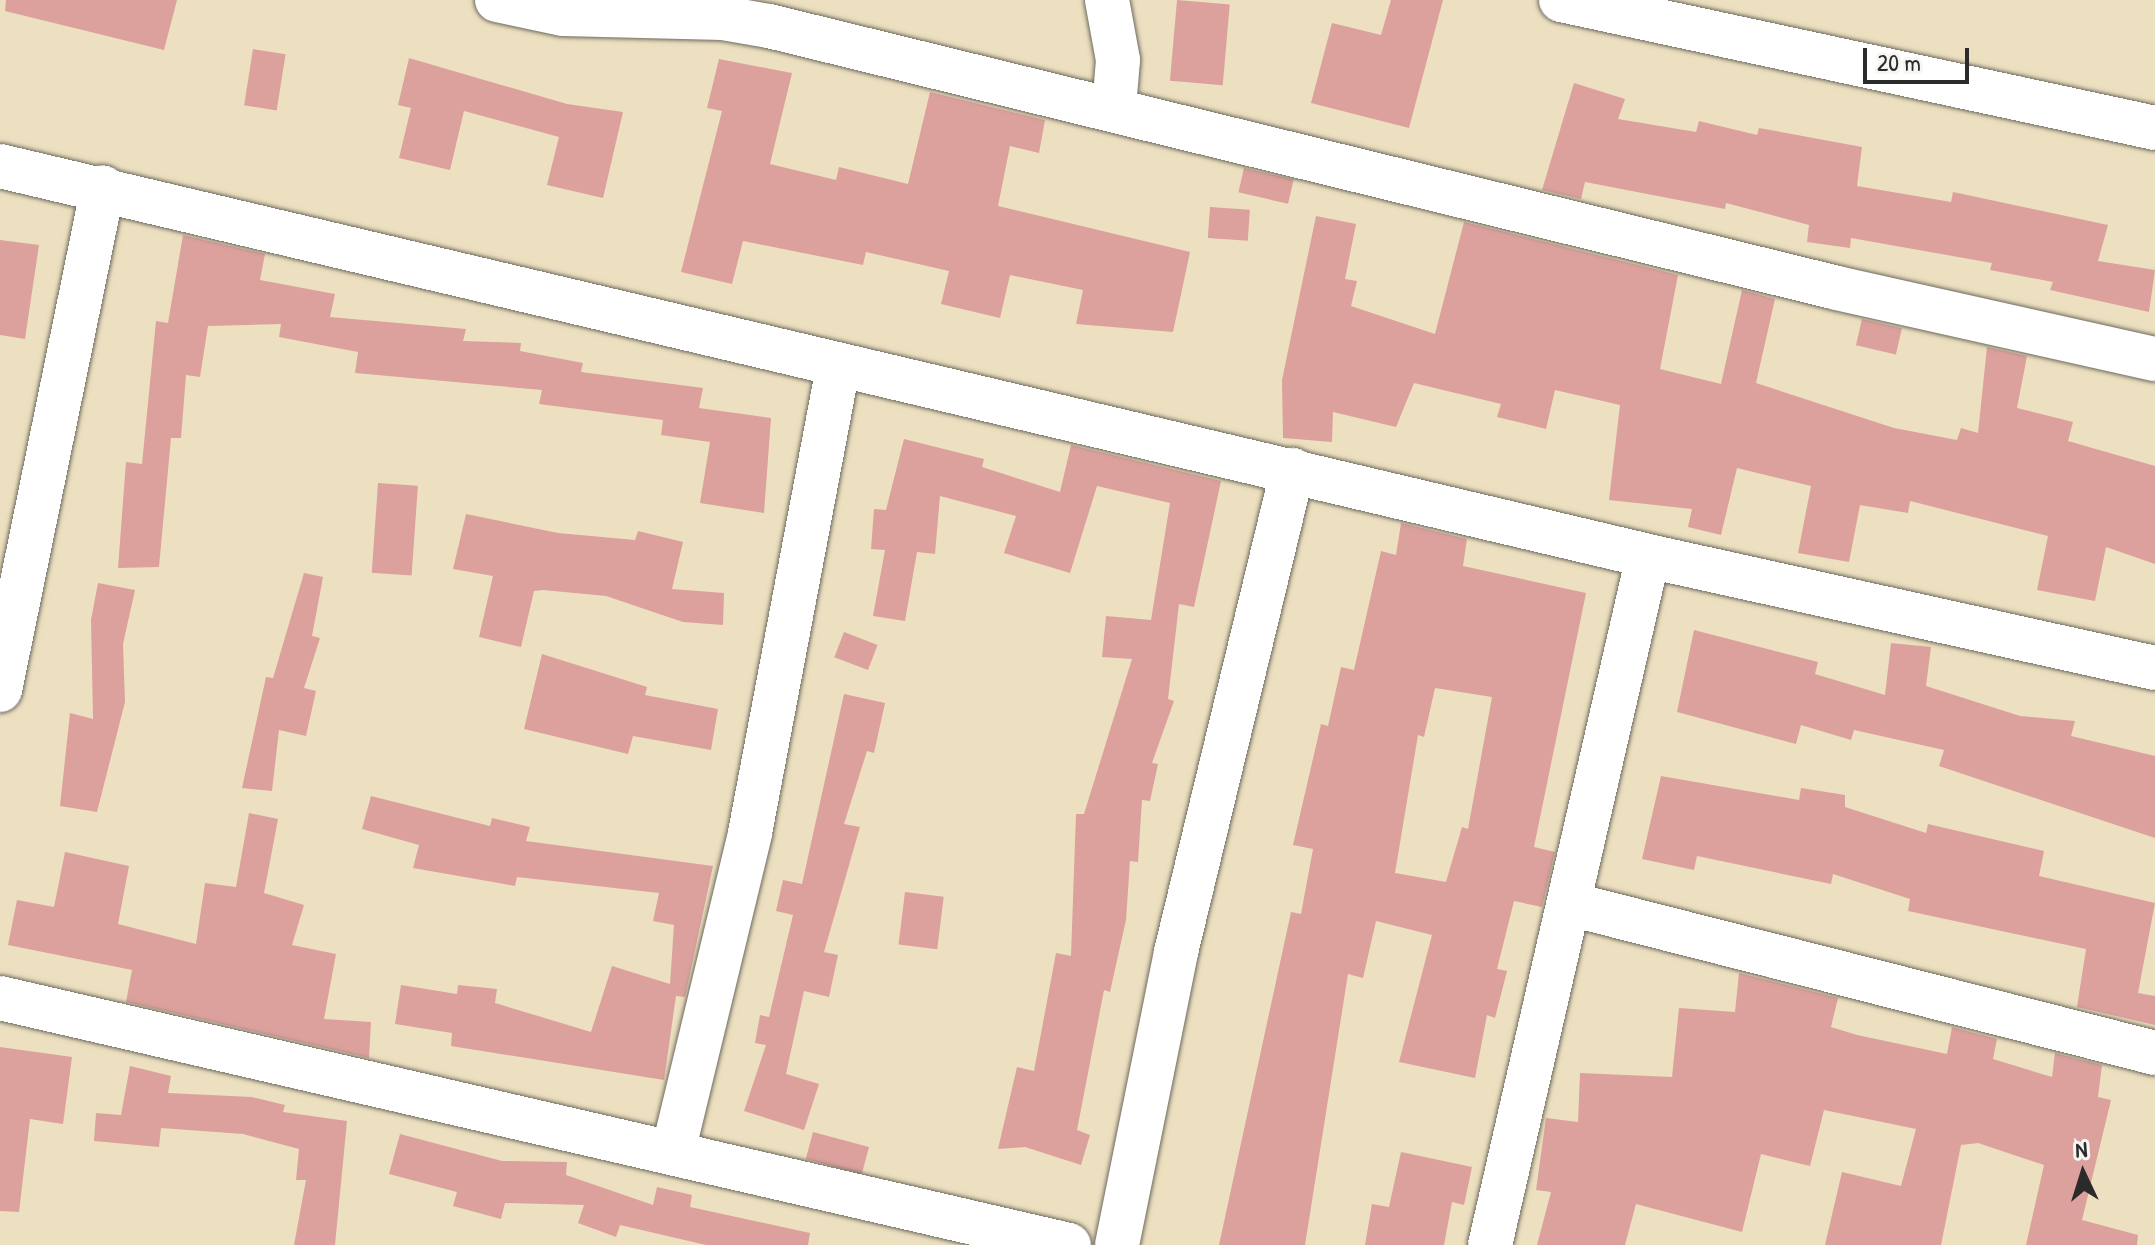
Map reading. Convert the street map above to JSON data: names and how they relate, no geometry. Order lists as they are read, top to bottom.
{
  "scale_bar": "20 m",
  "north": "top"
}
